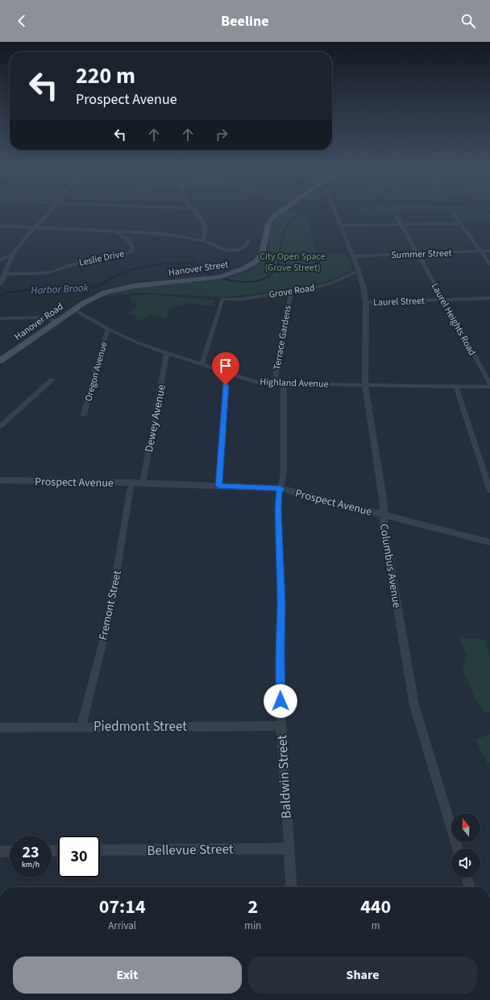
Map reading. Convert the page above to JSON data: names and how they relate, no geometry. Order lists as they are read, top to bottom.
{
  "streets": {
    "main road": ["Hanover Street", "Hanover Road"],
    "street": [
      "Summer Street",
      "Leslie Drive",
      "Grove Road",
      "Laurel Street",
      "Laurel Heights Road",
      "Terrace Gardens",
      "Oregon Avenue",
      "Highland Avenue",
      "Dewey Avenue",
      "Prospect Avenue",
      "Columbus Avenue",
      "Fremont Street",
      "Piedmont Street",
      "Baldwin Street",
      "Bellevue Street"
    ]
  },
  "crossings": [
    ["Summer Street", "Laurel Heights Road"],
    ["Summer Street", "Columbus Avenue"],
    ["Hanover Street", "Hanover Road"],
    ["Hanover Street", "Highland Avenue"],
    ["Grove Road", "Terrace Gardens"],
    ["Grove Road", "Highland Avenue"],
    ["Grove Road", "Columbus Avenue"],
    ["Laurel Street", "Laurel Heights Road"],
    ["Laurel Street", "Columbus Avenue"],
    ["Hanover Road", "Highland Avenue"],
    ["Terrace Gardens", "Highland Avenue"],
    ["Oregon Avenue", "Highland Avenue"],
    ["Highland Avenue", "Dewey Avenue"],
    ["Highland Avenue", "Columbus Avenue"],
    ["Highland Avenue", "Baldwin Street"],
    ["Dewey Avenue", "Prospect Avenue"],
    ["Prospect Avenue", "Columbus Avenue"],
    ["Prospect Avenue", "Fremont Street"],
    ["Prospect Avenue", "Baldwin Street"],
    ["Fremont Street", "Piedmont Street"],
    ["Piedmont Street", "Baldwin Street"],
    ["Baldwin Street", "Bellevue Street"]
  ],
  "water": ["Harbor Brook"],
  "parks": ["City Open Space (Grove Street)"],
  "north": "top",
  "page": {
    "header": "Beeline",
    "turn": ["220 m", "Prospect Avenue"],
    "speed": "23 km/h",
    "limit": "30",
    "eta": [
      "07:14",
      "Arrival",
      "2",
      "min",
      "440",
      "m"
    ],
    "buttons": ["Exit", "Share"]
  }
}
